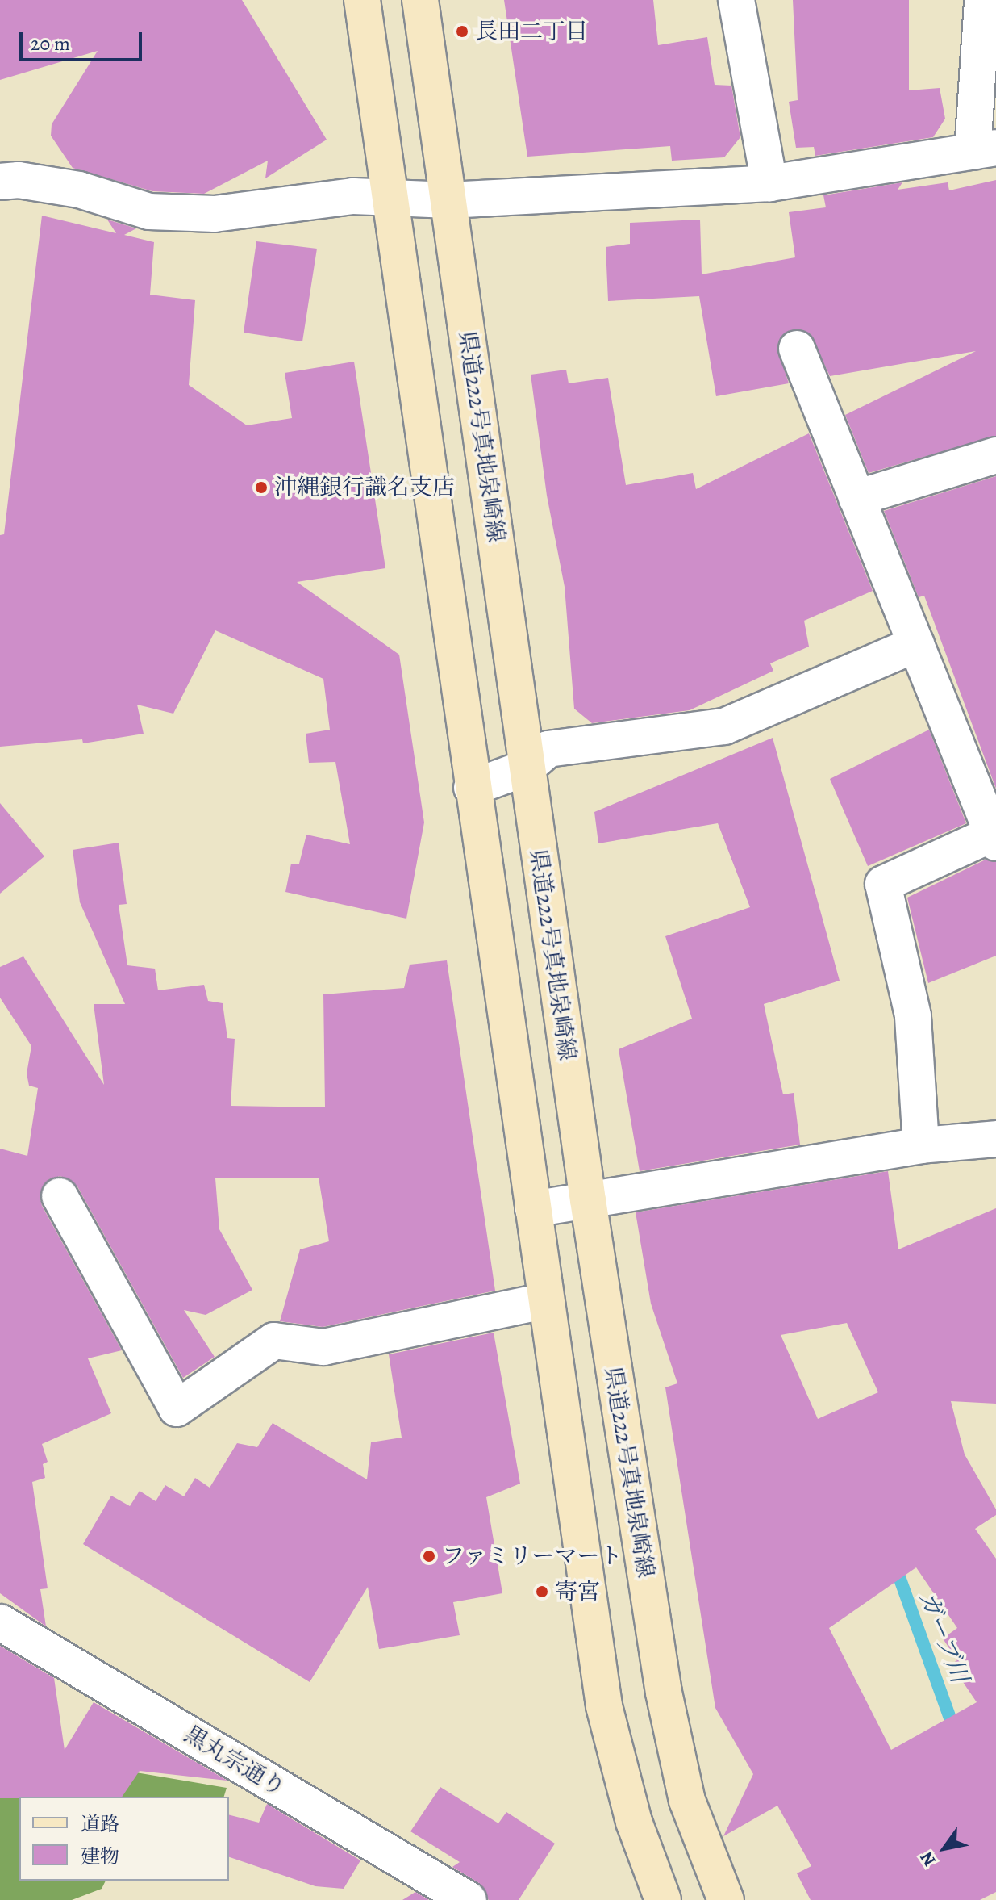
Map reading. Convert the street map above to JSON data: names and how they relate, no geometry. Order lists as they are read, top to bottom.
{
  "streets": {
    "main road": ["県道222号真地泉崎線"],
    "street": ["黒丸宗通り"]
  },
  "water": ["ガーブ川"],
  "places": [
    "長田二丁目",
    "沖縄銀行識名支店",
    "ファミリーマート",
    "寄宮"
  ],
  "legend": ["道路", "建物"],
  "scale_bar": "20 m",
  "north": "bottom left"
}
